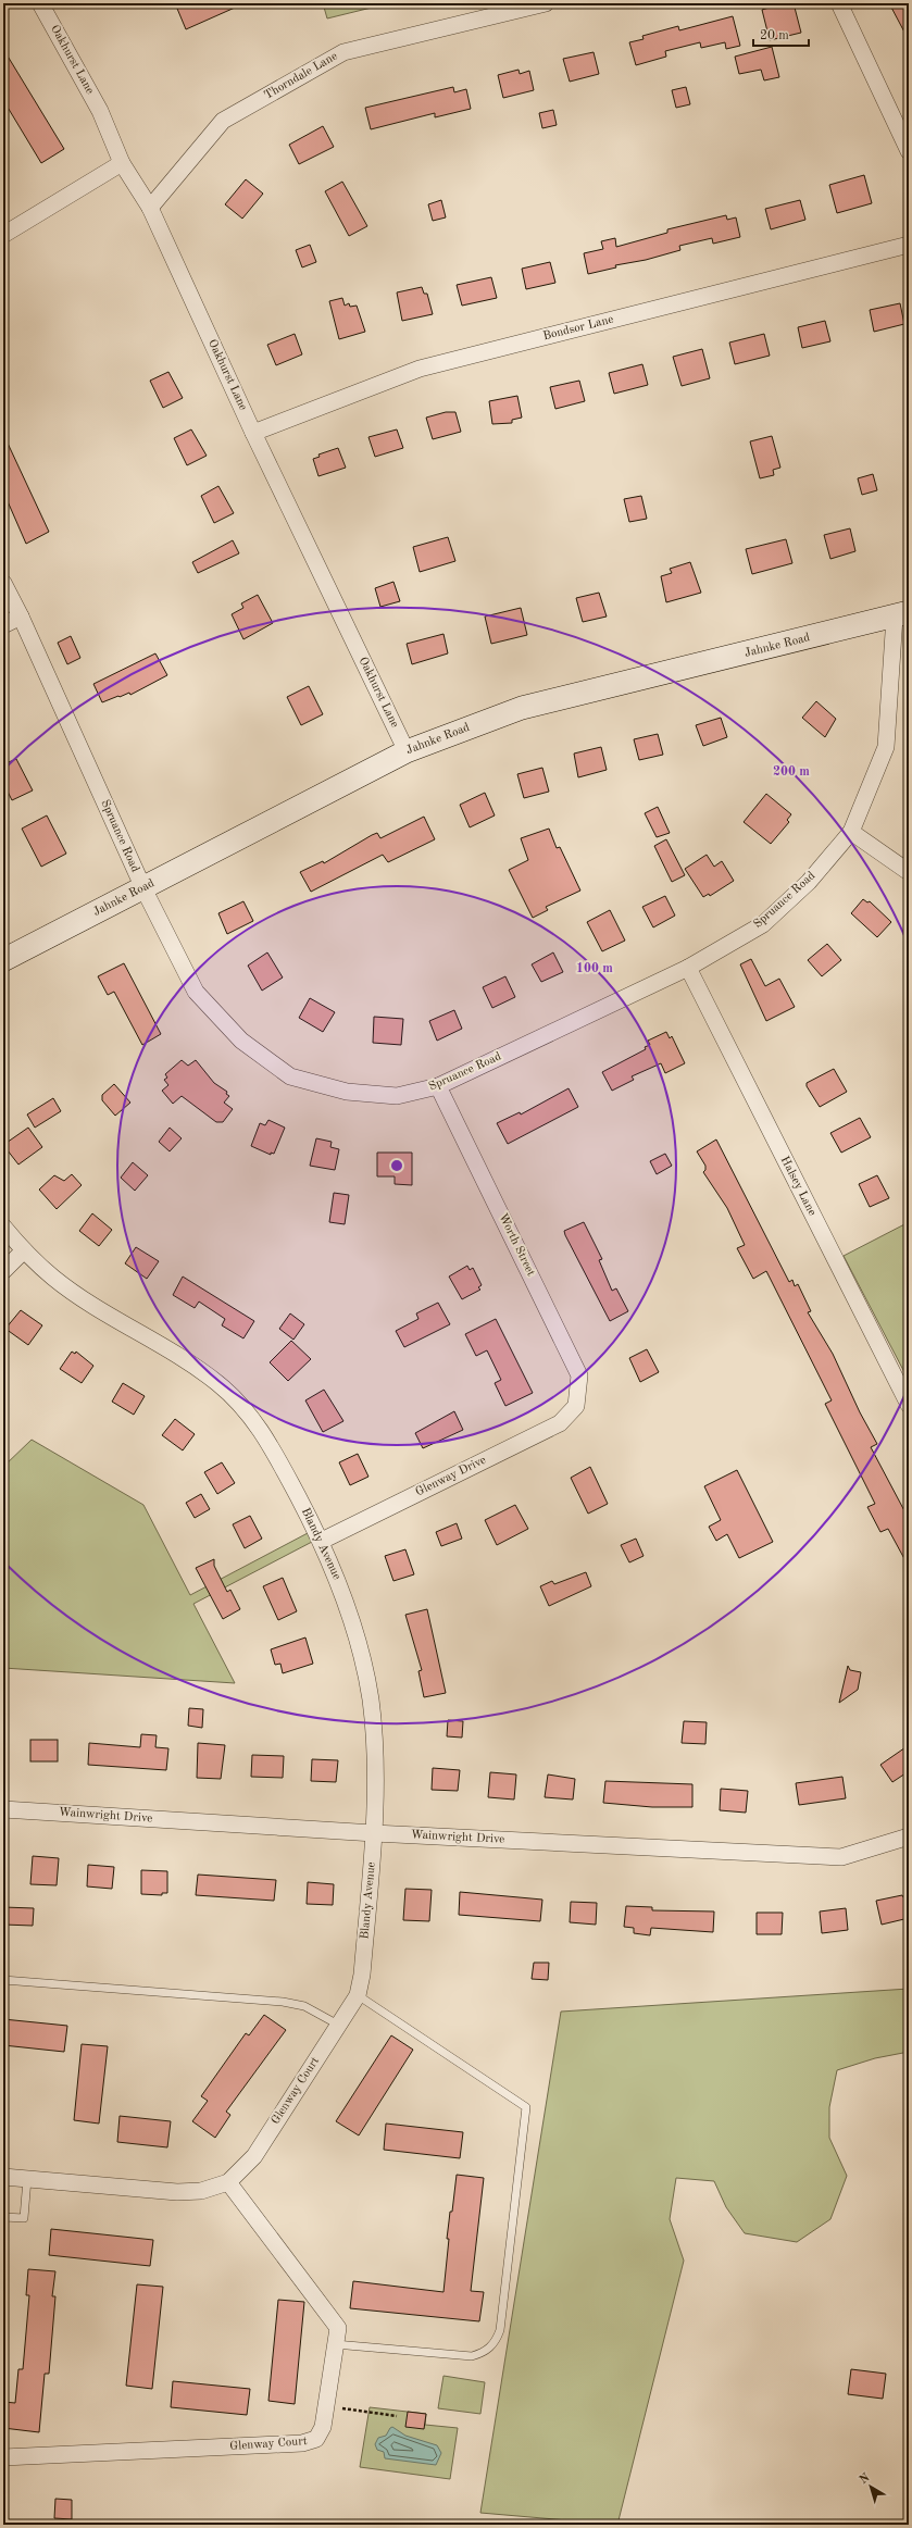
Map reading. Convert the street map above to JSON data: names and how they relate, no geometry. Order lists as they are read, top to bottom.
{
  "streets": {
    "main road": ["Jahnke Road"],
    "street": [
      "Oakhurst Lane",
      "Thorndale Lane",
      "Bondsor Lane",
      "Spruance Road",
      "Halsey Lane",
      "Worth Street",
      "Glenway Drive",
      "Blandy Avenue",
      "Wainwright Drive",
      "Glenway Court"
    ]
  },
  "crossings": [
    ["Oakhurst Lane", "Thorndale Lane"],
    ["Oakhurst Lane", "Bondsor Lane"],
    ["Oakhurst Lane", "Jahnke Road"],
    ["Jahnke Road", "Spruance Road"],
    ["Spruance Road", "Halsey Lane"],
    ["Spruance Road", "Worth Street"],
    ["Worth Street", "Glenway Drive"],
    ["Glenway Drive", "Blandy Avenue"],
    ["Blandy Avenue", "Wainwright Drive"],
    ["Blandy Avenue", "Glenway Court"]
  ],
  "scale_bar": "20 m",
  "north": "top left",
  "rings": ["200 m", "100 m"]
}
